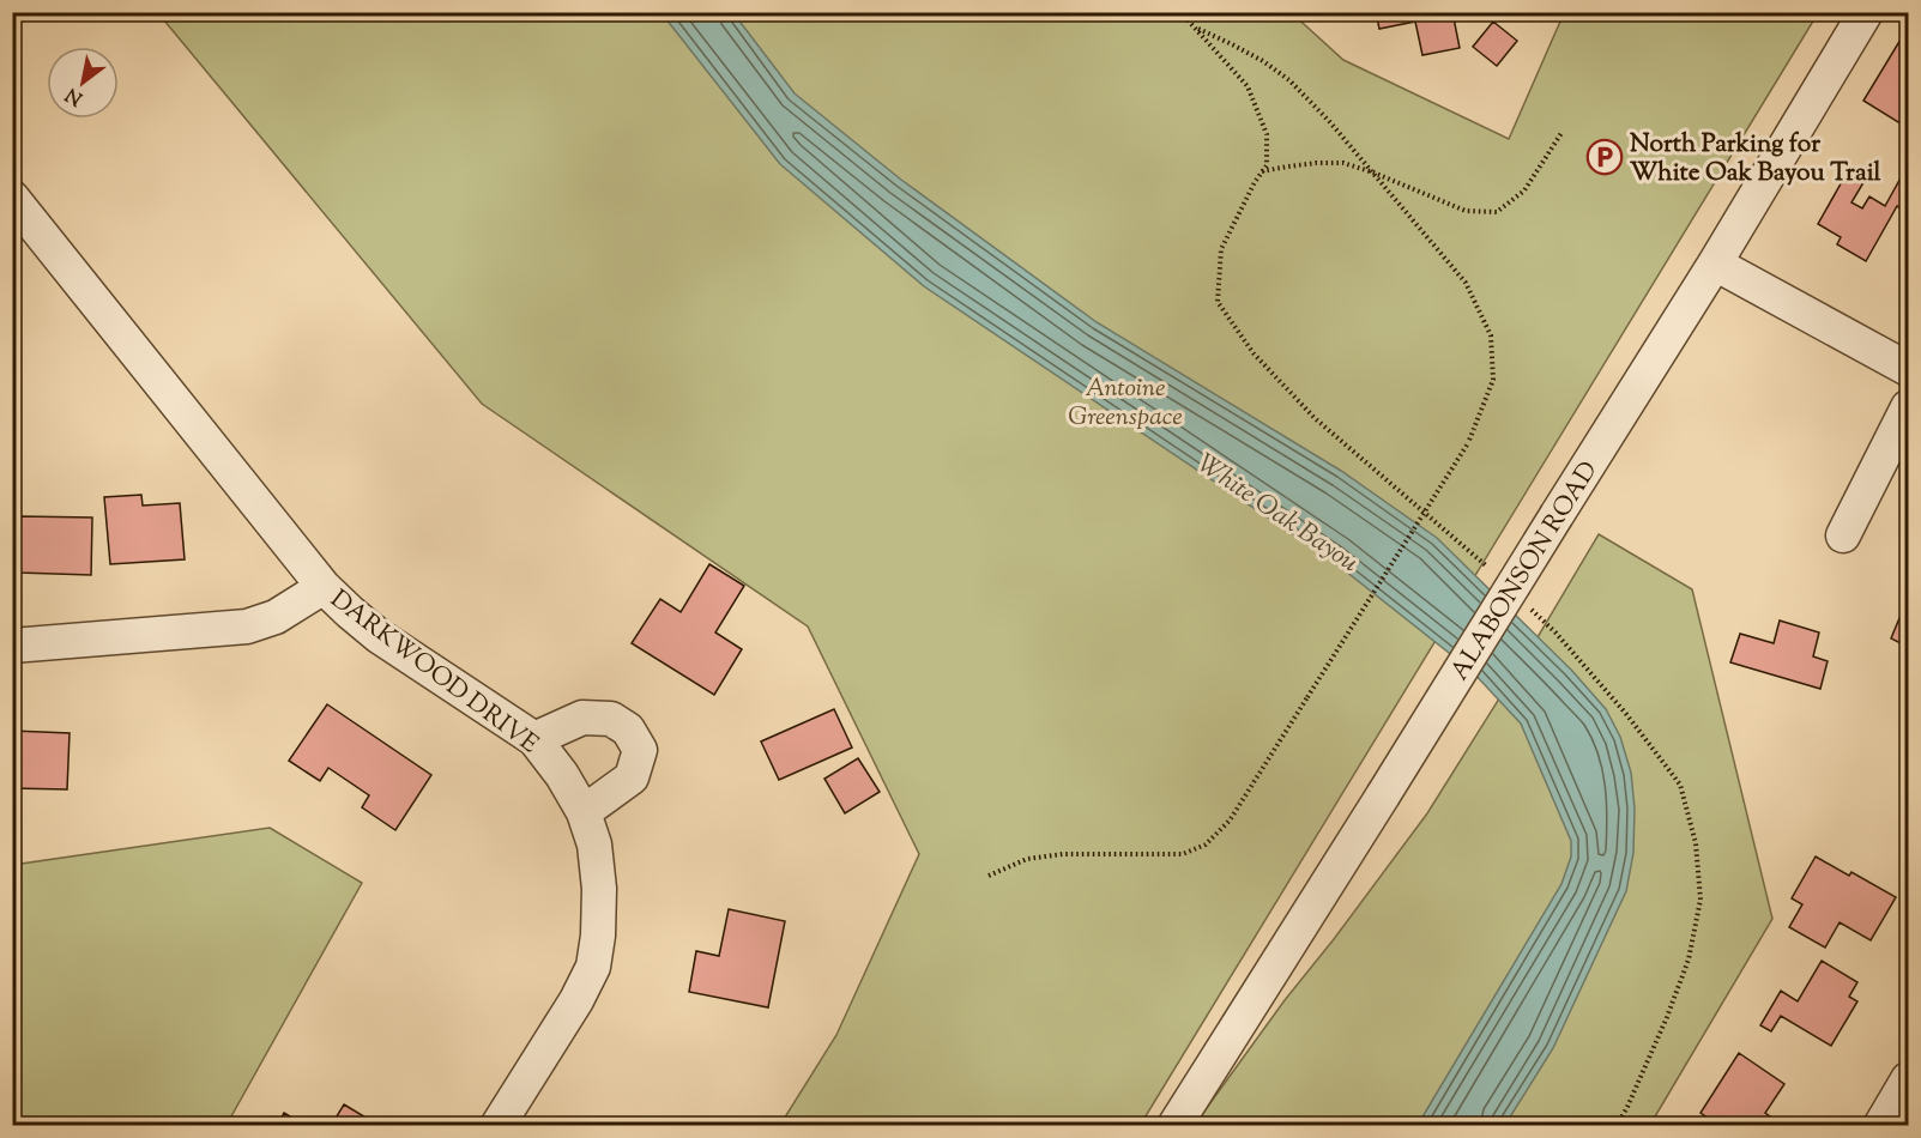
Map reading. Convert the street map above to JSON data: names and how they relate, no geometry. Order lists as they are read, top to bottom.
{
  "streets": {
    "street": ["ALABONSON ROAD", "DARKWOOD DRIVE"]
  },
  "water": ["White Oak Bayou"],
  "parks": ["Antoine Greenspace"],
  "places": {
    "parking": ["North Parking for White Oak Bayou Trail"]
  },
  "north": "bottom left"
}
